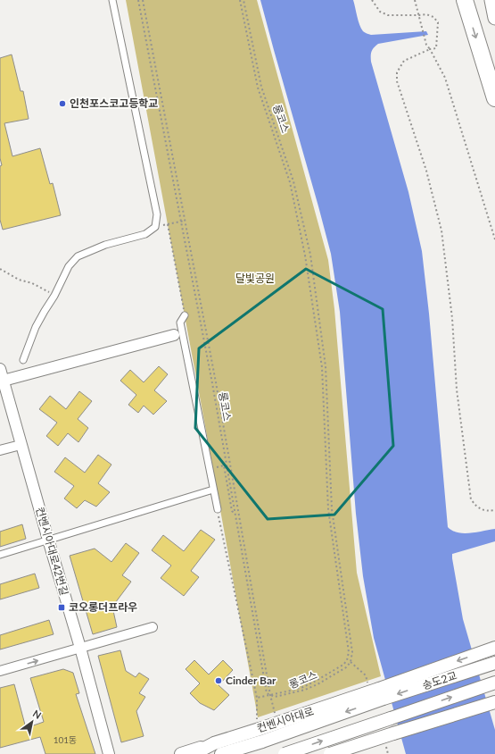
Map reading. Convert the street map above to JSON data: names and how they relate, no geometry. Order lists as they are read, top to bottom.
{
  "streets": {
    "main road": ["송도2교", "컨벤시아대로"],
    "street": ["컨벤시아대로42번길"],
    "path": ["롱코스"]
  },
  "crossings": [
    ["송도2교", "컨벤시아대로"]
  ],
  "parks": ["달빛공원"],
  "places": {
    "other": ["인천포스코고등학교", "Cinder Bar"],
    "transit": ["코오롱더프라우"]
  },
  "house_numbers": ["101동"],
  "north": "top right"
}
